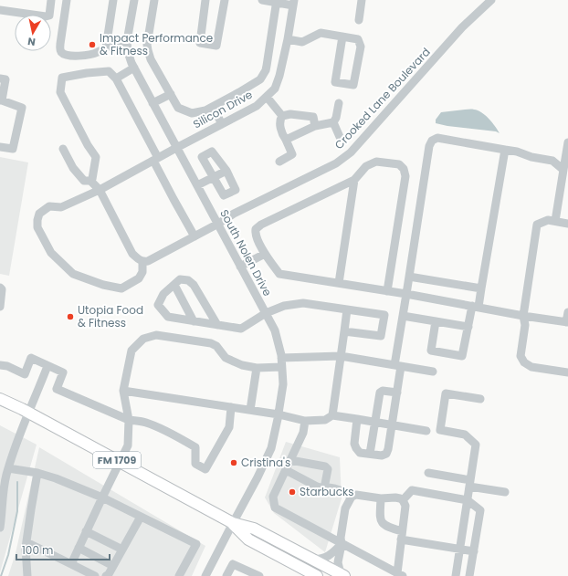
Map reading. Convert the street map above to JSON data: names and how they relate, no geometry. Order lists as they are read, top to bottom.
{
  "streets": {
    "main road": ["FM 1709"],
    "street": ["Crooked Lane Boulevard", "Silicon Drive", "South Nolen Drive"]
  },
  "crossings": [
    ["Crooked Lane Boulevard", "Silicon Drive"],
    ["Crooked Lane Boulevard", "South Nolen Drive"],
    ["Silicon Drive", "South Nolen Drive"],
    ["South Nolen Drive", "FM 1709"]
  ],
  "places": [
    "Impact Performance & Fitness",
    "Utopia Food & Fitness",
    "Cristina's",
    "Starbucks"
  ],
  "scale_bar": "100 m",
  "north": "bottom"
}
